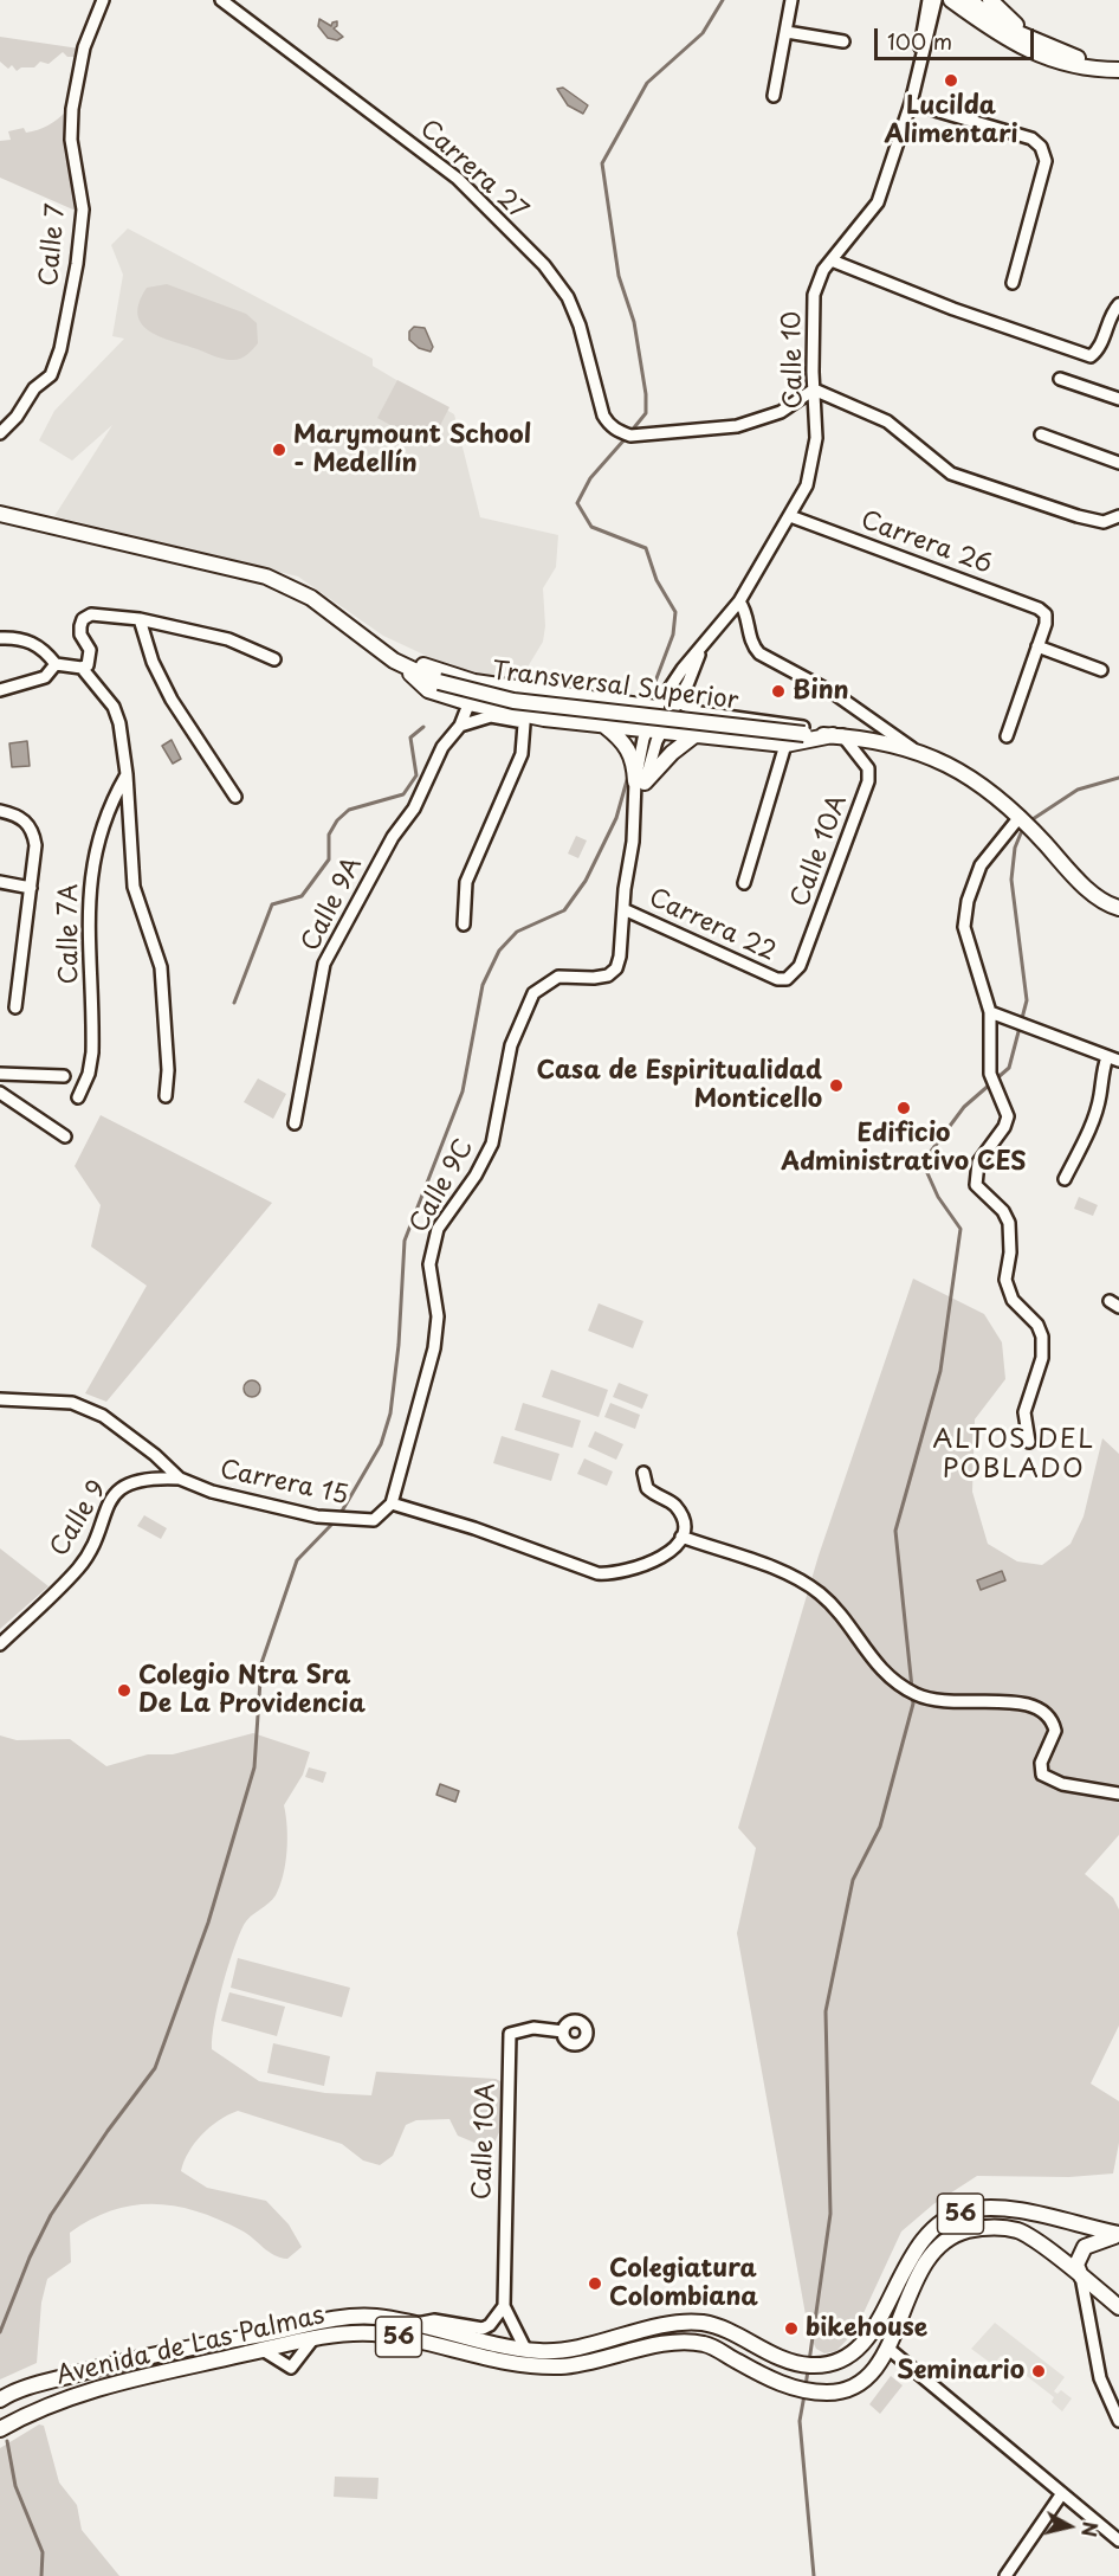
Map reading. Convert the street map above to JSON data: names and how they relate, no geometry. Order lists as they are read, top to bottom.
{
  "streets": {
    "main road": ["Transversal Superior", "56", "Avenida de Las Palmas"],
    "street": [
      "Carrera 27",
      "Calle 7",
      "Calle 10",
      "Carrera 26",
      "Calle 10A",
      "Calle 9A",
      "Carrera 22",
      "Calle 7A",
      "Calle 9C",
      "Carrera 15",
      "Calle 9"
    ]
  },
  "crossings": [
    ["Carrera 27", "Calle 10"],
    ["Calle 10", "Carrera 26"],
    ["Calle 10", "Carrera 22"],
    ["Calle 10", "Calle 9C"],
    ["Transversal Superior", "Calle 10A"],
    ["Calle 10A", "Carrera 22"],
    ["Calle 10A", "Avenida de Las Palmas"],
    ["Calle 9C", "Carrera 15"],
    ["Carrera 15", "Calle 9"]
  ],
  "districts": ["ALTOS DEL POBLADO"],
  "places": [
    "Lucilda Alimentari",
    "Marymount School - Medellín",
    "Binn",
    "Casa de Espiritualidad Monticello",
    "Edificio Administrativo CES",
    "Colegio Ntra Sra De La Providencia",
    "Colegiatura Colombiana",
    "bikehouse",
    "Seminario"
  ],
  "scale_bar": "100 m",
  "north": "right"
}
